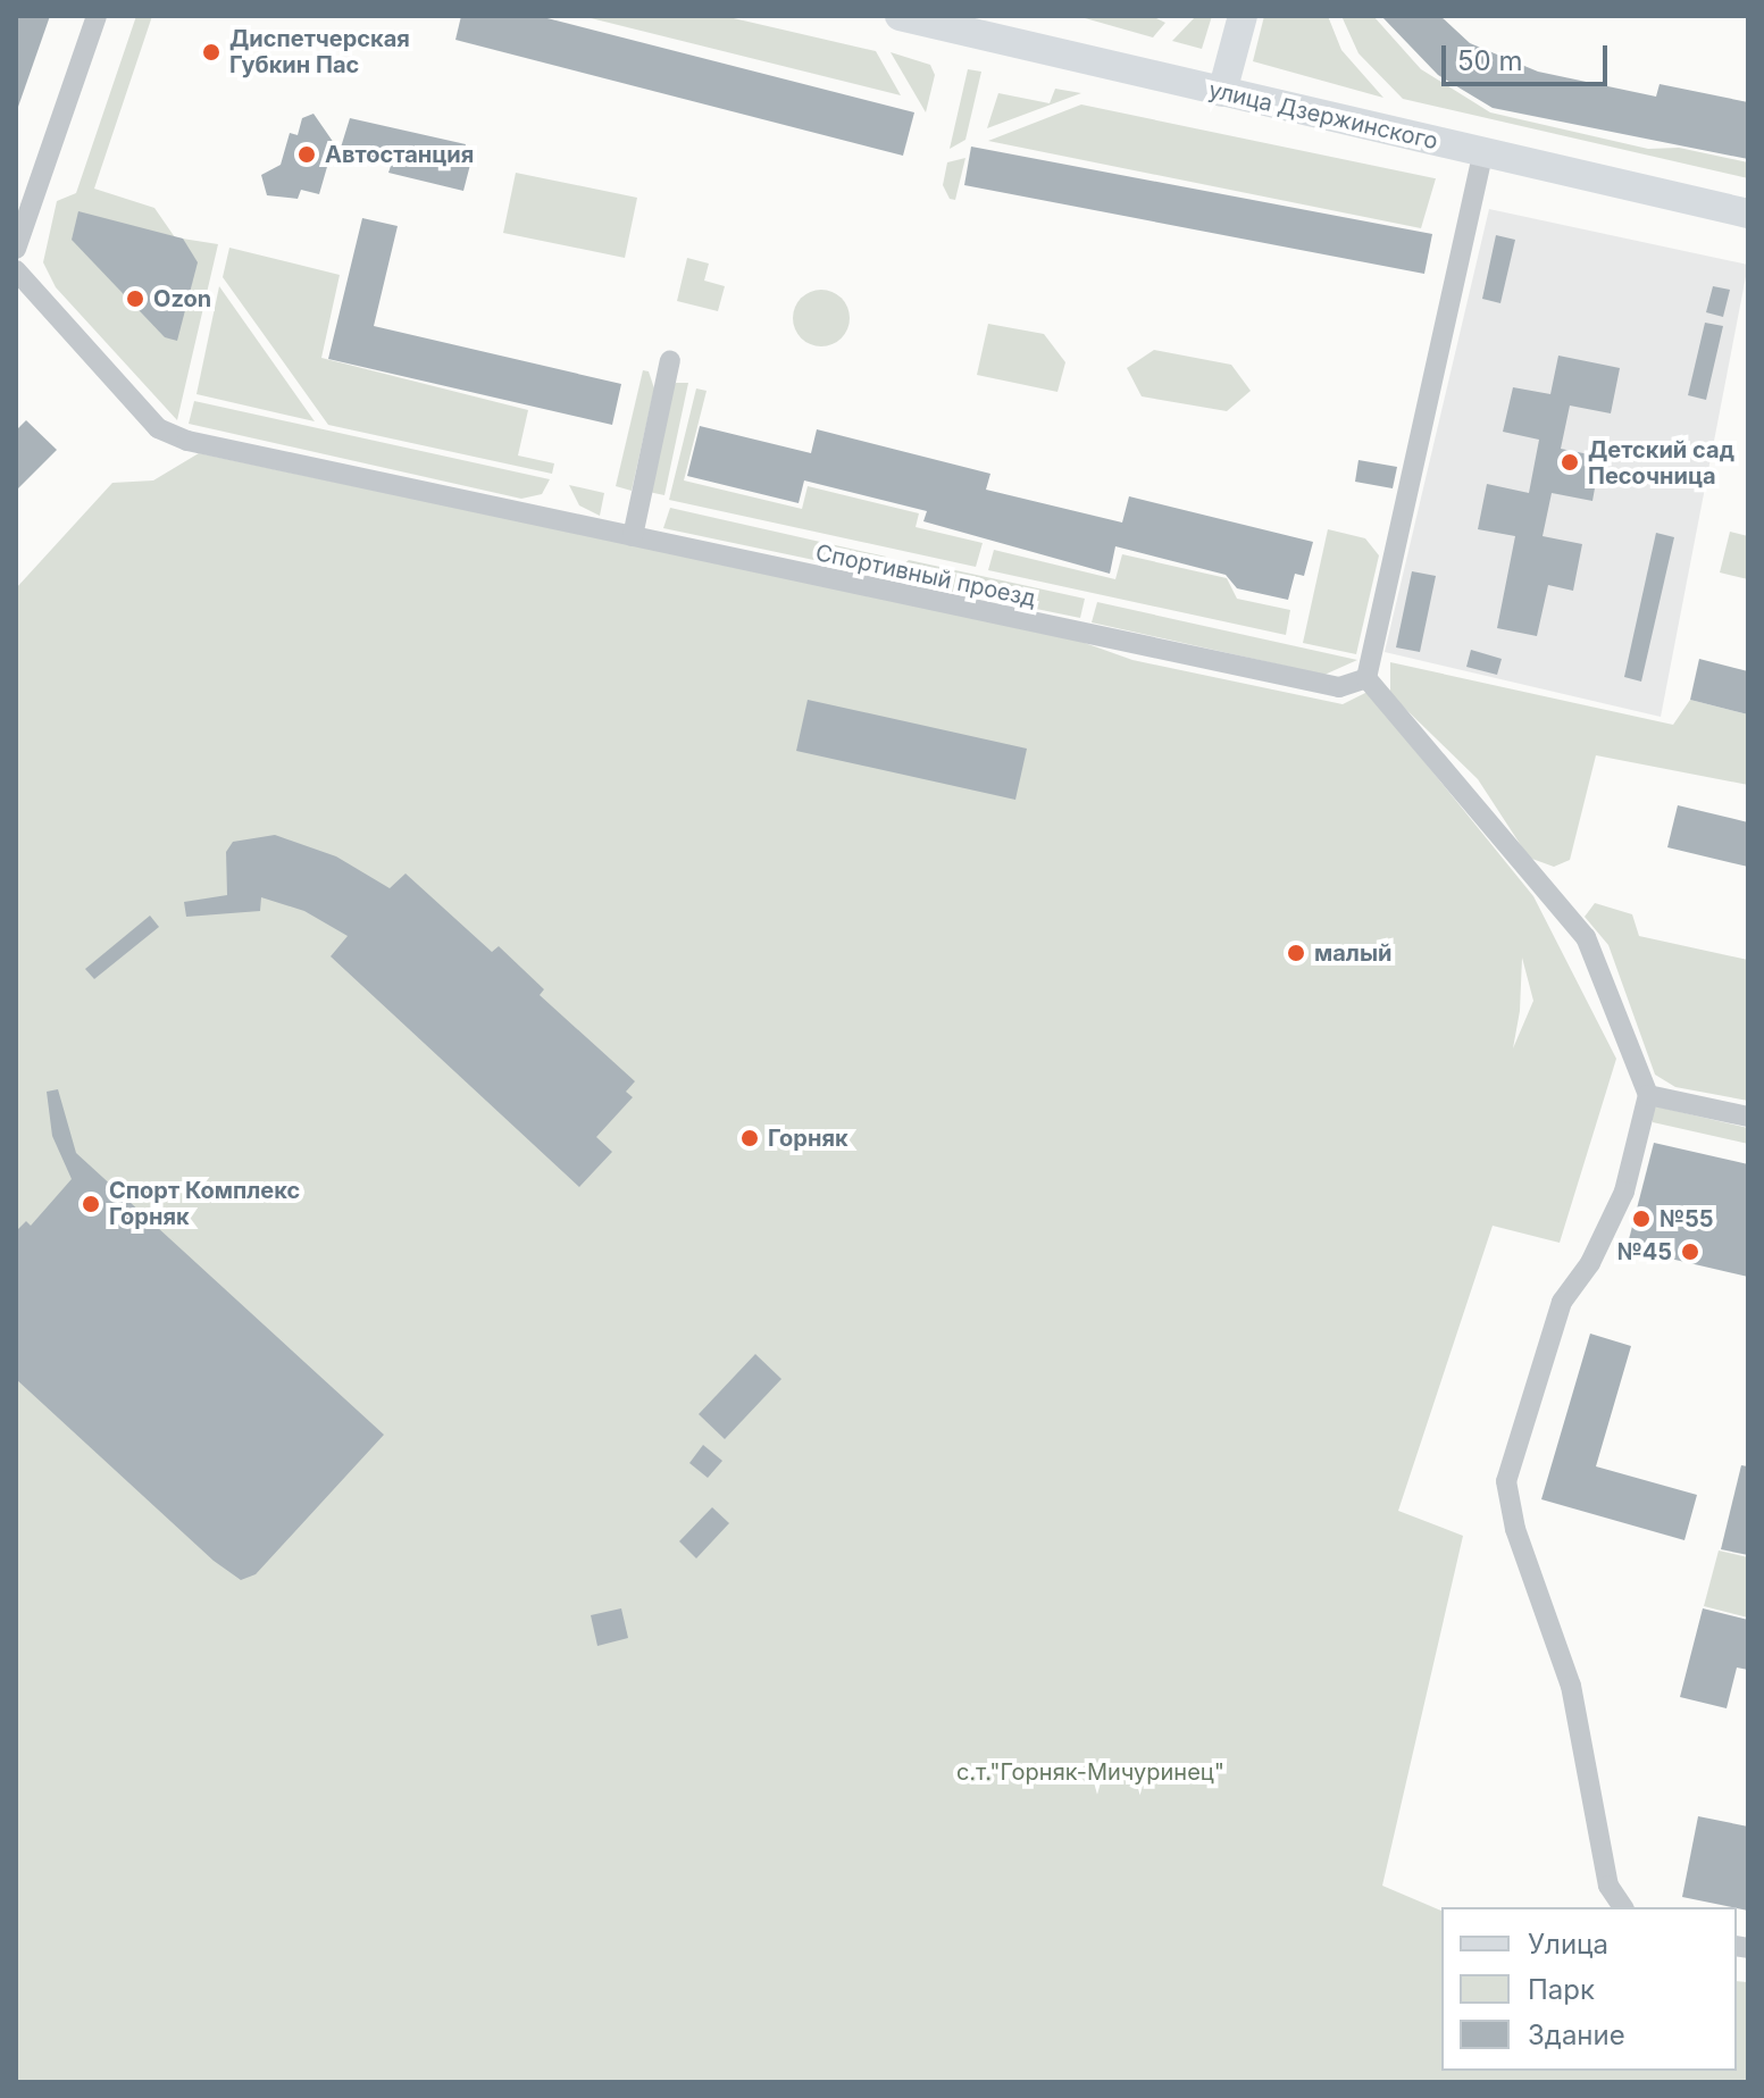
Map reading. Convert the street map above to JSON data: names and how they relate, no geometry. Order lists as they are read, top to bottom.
{
  "streets": {
    "main road": ["улица Дзержинского"],
    "street": ["Спортивный проезд"]
  },
  "parks": ["с.т.\"Горняк-Мичуринец\""],
  "places": [
    "Диспетчерская Губкин Пас",
    "Автостанция",
    "Ozon",
    "Детский сад Песочница",
    "малый",
    "Горняк",
    "Спорт Комплекс Горняк",
    "№55",
    "№45"
  ],
  "legend": ["Улица", "Парк", "Здание"],
  "scale_bar": "50 m"
}
